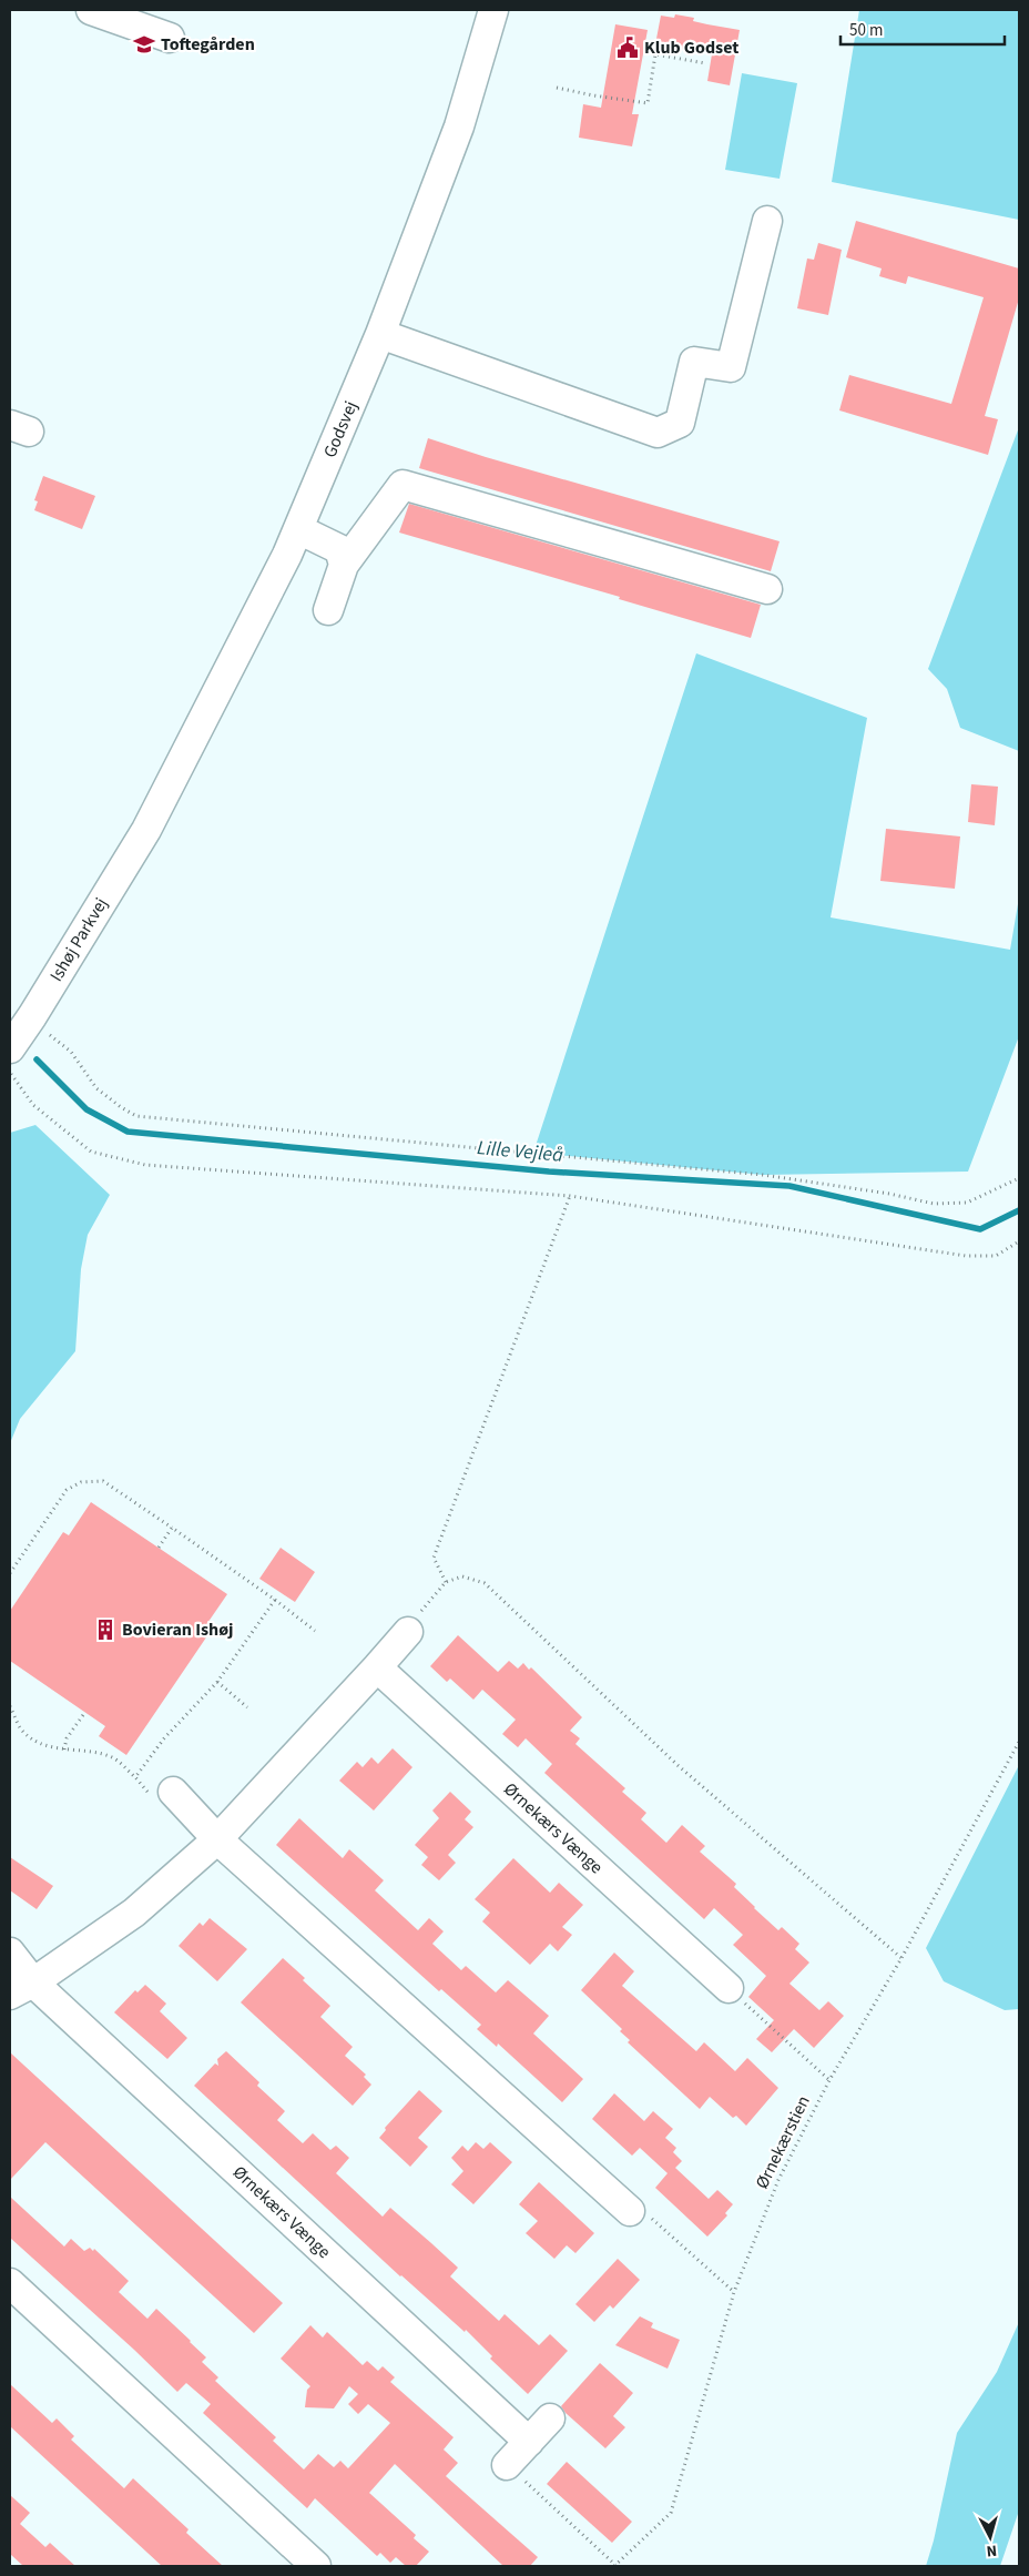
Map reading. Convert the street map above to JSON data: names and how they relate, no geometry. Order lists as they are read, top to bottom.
{
  "streets": {
    "street": ["Godsvej", "Ishøj Parkvej", "Ørnekærs Vænge"],
    "path": ["Ørnekærstien"]
  },
  "crossings": [
    ["Godsvej", "Ishøj Parkvej"]
  ],
  "water": ["Lille Vejleå"],
  "places": {
    "school or university": ["Toftegården"],
    "public building": ["Klub Godset"],
    "building": ["Bovieran Ishøj"]
  },
  "scale_bar": "50 m",
  "north": "bottom"
}
